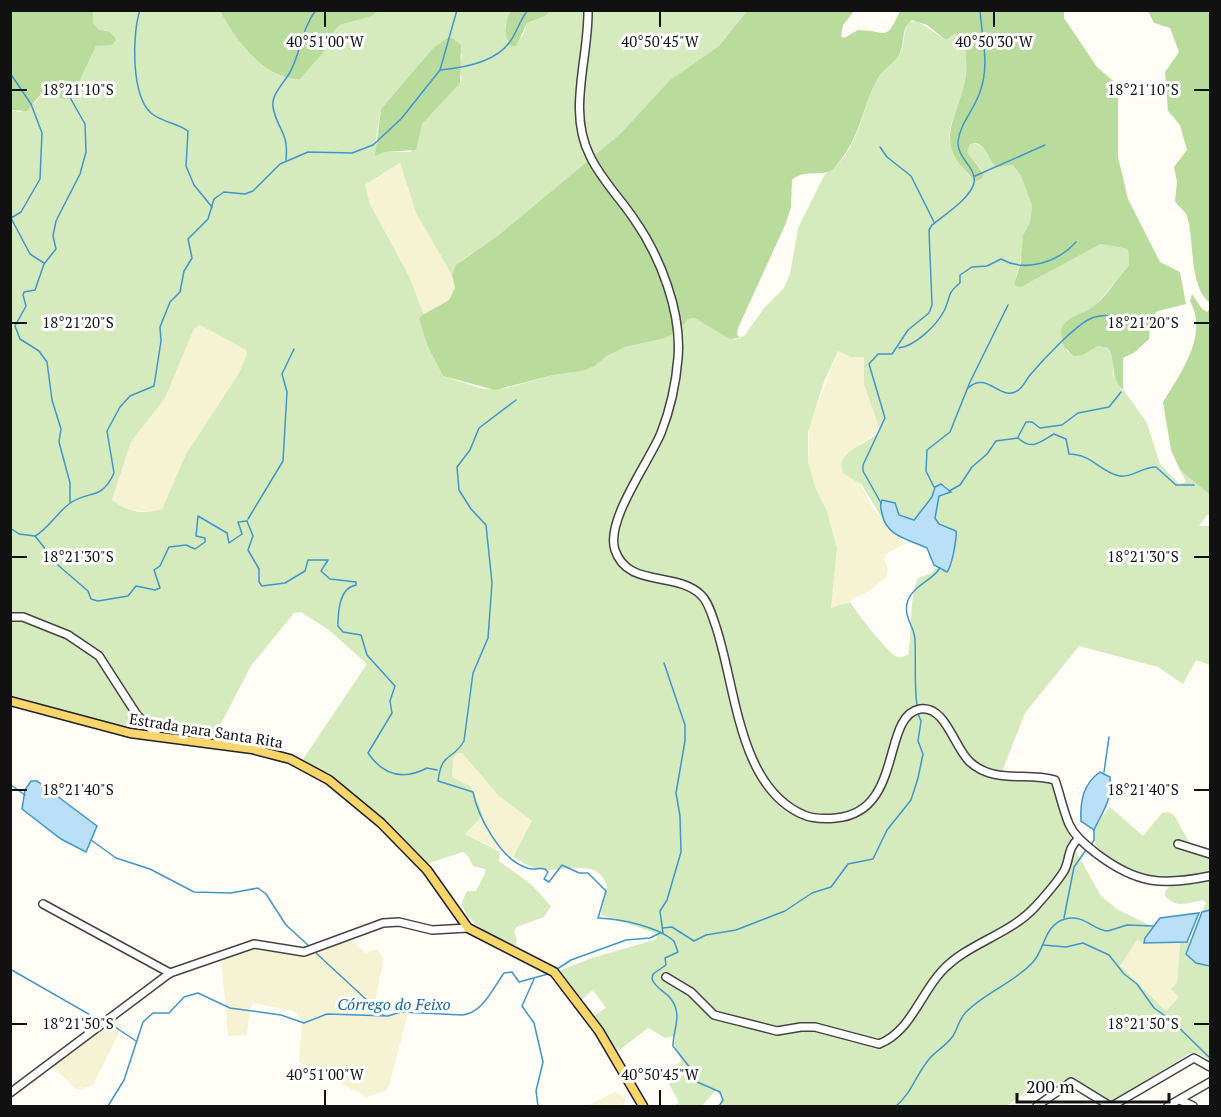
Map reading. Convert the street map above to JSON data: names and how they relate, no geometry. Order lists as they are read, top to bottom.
{
  "streets": {
    "main road": ["Estrada para Santa Rita"]
  },
  "water": ["Córrego do Feixo"],
  "scale_bar": "200 m",
  "coordinates": [
    "40°51'00\"W",
    "40°50'45\"W",
    "40°50'30\"W",
    "18°21'10\"S",
    "18°21'20\"S",
    "18°21'30\"S",
    "18°21'40\"S",
    "18°21'50\"S"
  ]
}
